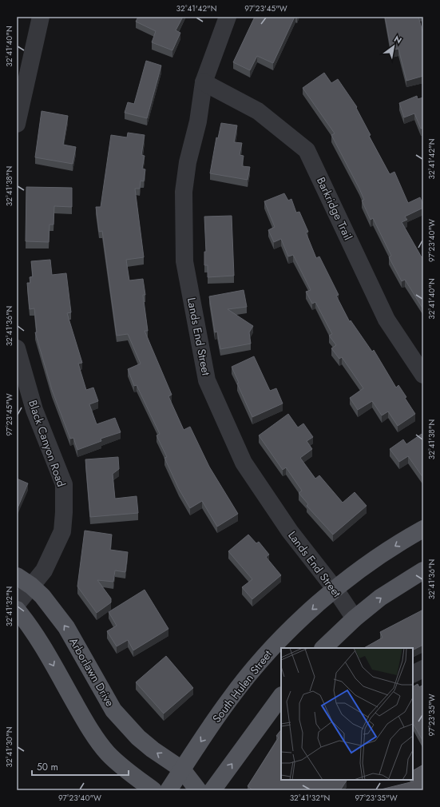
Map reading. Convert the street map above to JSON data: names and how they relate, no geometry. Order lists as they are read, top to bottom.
{
  "streets": {
    "main road": ["Arborlawn Drive", "South Hulen Street"],
    "street": ["Barkridge Trail", "Lands End Street", "Black Canyon Road"]
  },
  "crossings": [
    ["Barkridge Trail", "Lands End Street"],
    ["Lands End Street", "South Hulen Street"],
    ["Black Canyon Road", "Arborlawn Drive"],
    ["Arborlawn Drive", "South Hulen Street"]
  ],
  "scale_bar": "50 m",
  "north": "top right",
  "coordinates": [
    "32°41'42\"N",
    "97°23'45\"W",
    "32°41'40\"N",
    "32°41'38\"N",
    "97°23'40\"W",
    "32°41'36\"N",
    "32°41'32\"N",
    "97°23'35\"W",
    "32°41'30\"N"
  ]
}
